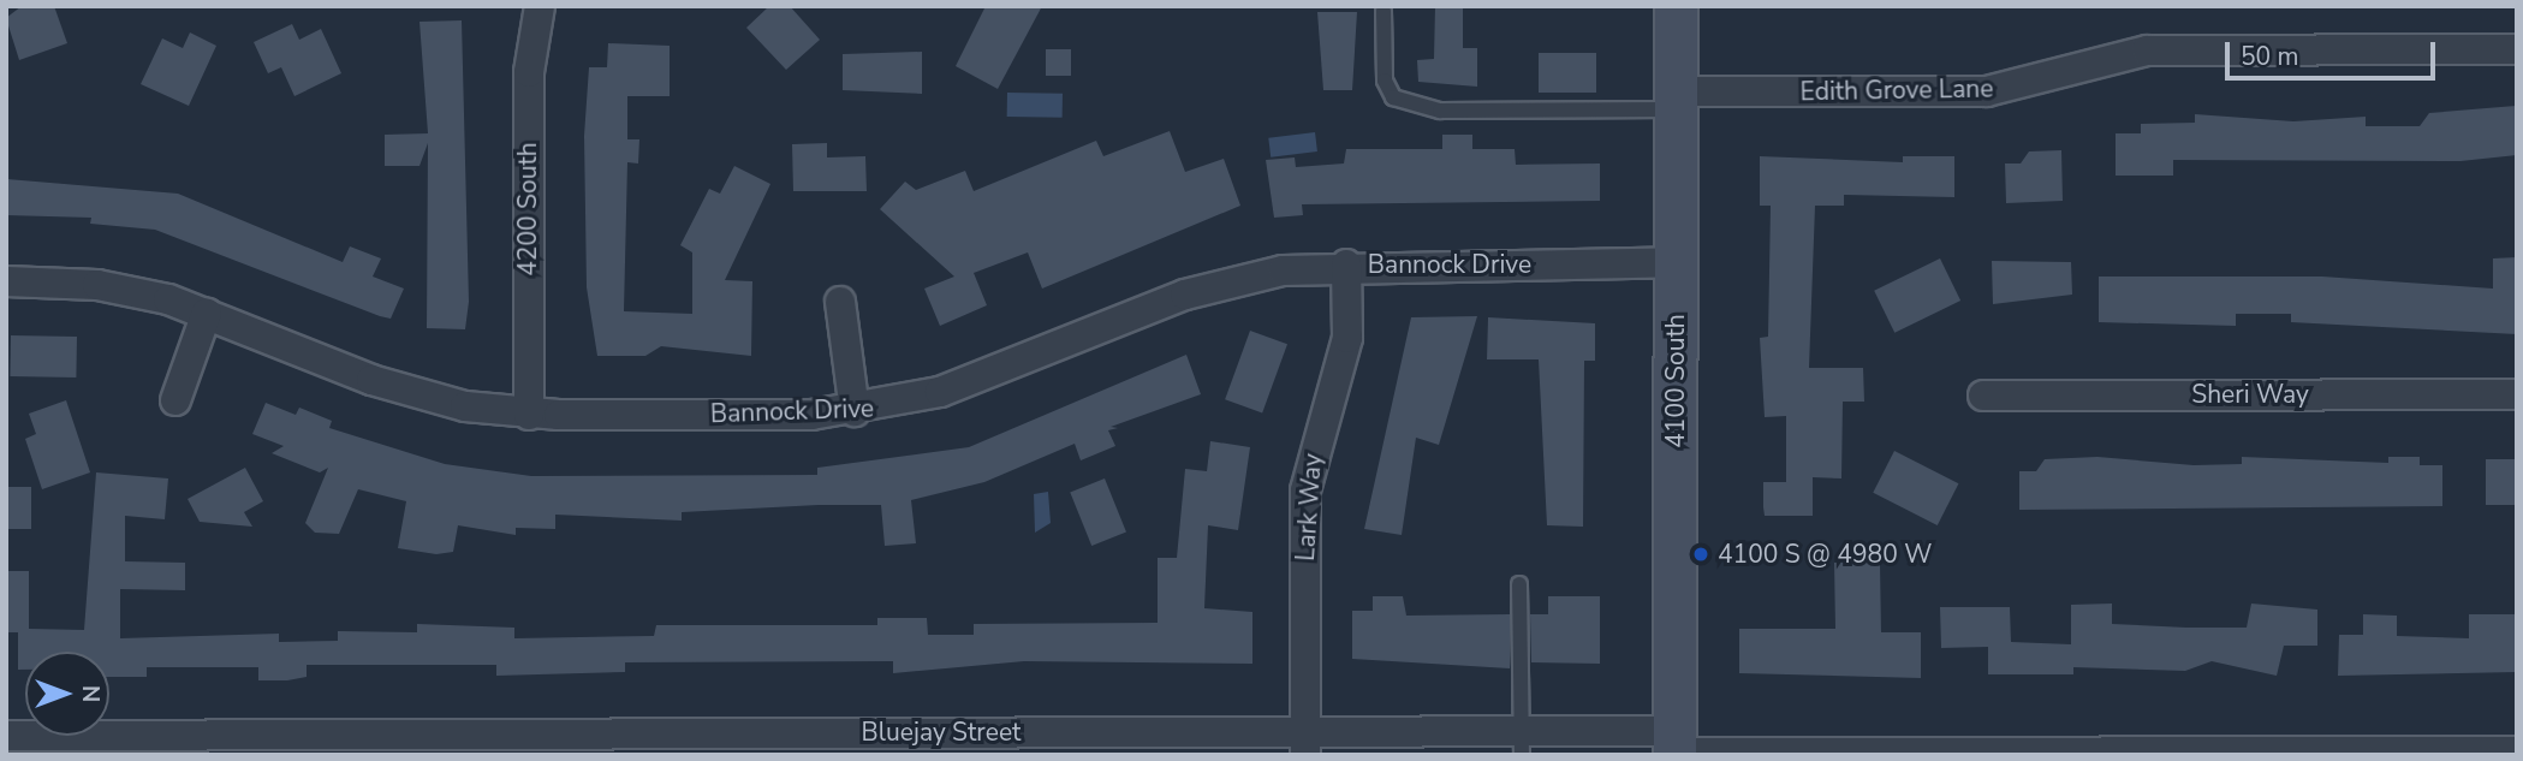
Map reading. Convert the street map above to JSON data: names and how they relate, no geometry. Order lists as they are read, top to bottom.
{
  "streets": {
    "main road": ["4100 South"],
    "street": [
      "Edith Grove Lane",
      "4200 South",
      "Bannock Drive",
      "Sheri Way",
      "Lark Way",
      "Bluejay Street"
    ]
  },
  "crossings": [
    ["Edith Grove Lane", "4100 South"],
    ["4200 South", "Bannock Drive"],
    ["Bannock Drive", "4100 South"],
    ["Bannock Drive", "Lark Way"],
    ["4100 South", "Bluejay Street"],
    ["Lark Way", "Bluejay Street"]
  ],
  "places": ["4100 S @ 4980 W"],
  "scale_bar": "50 m",
  "north": "right"
}
